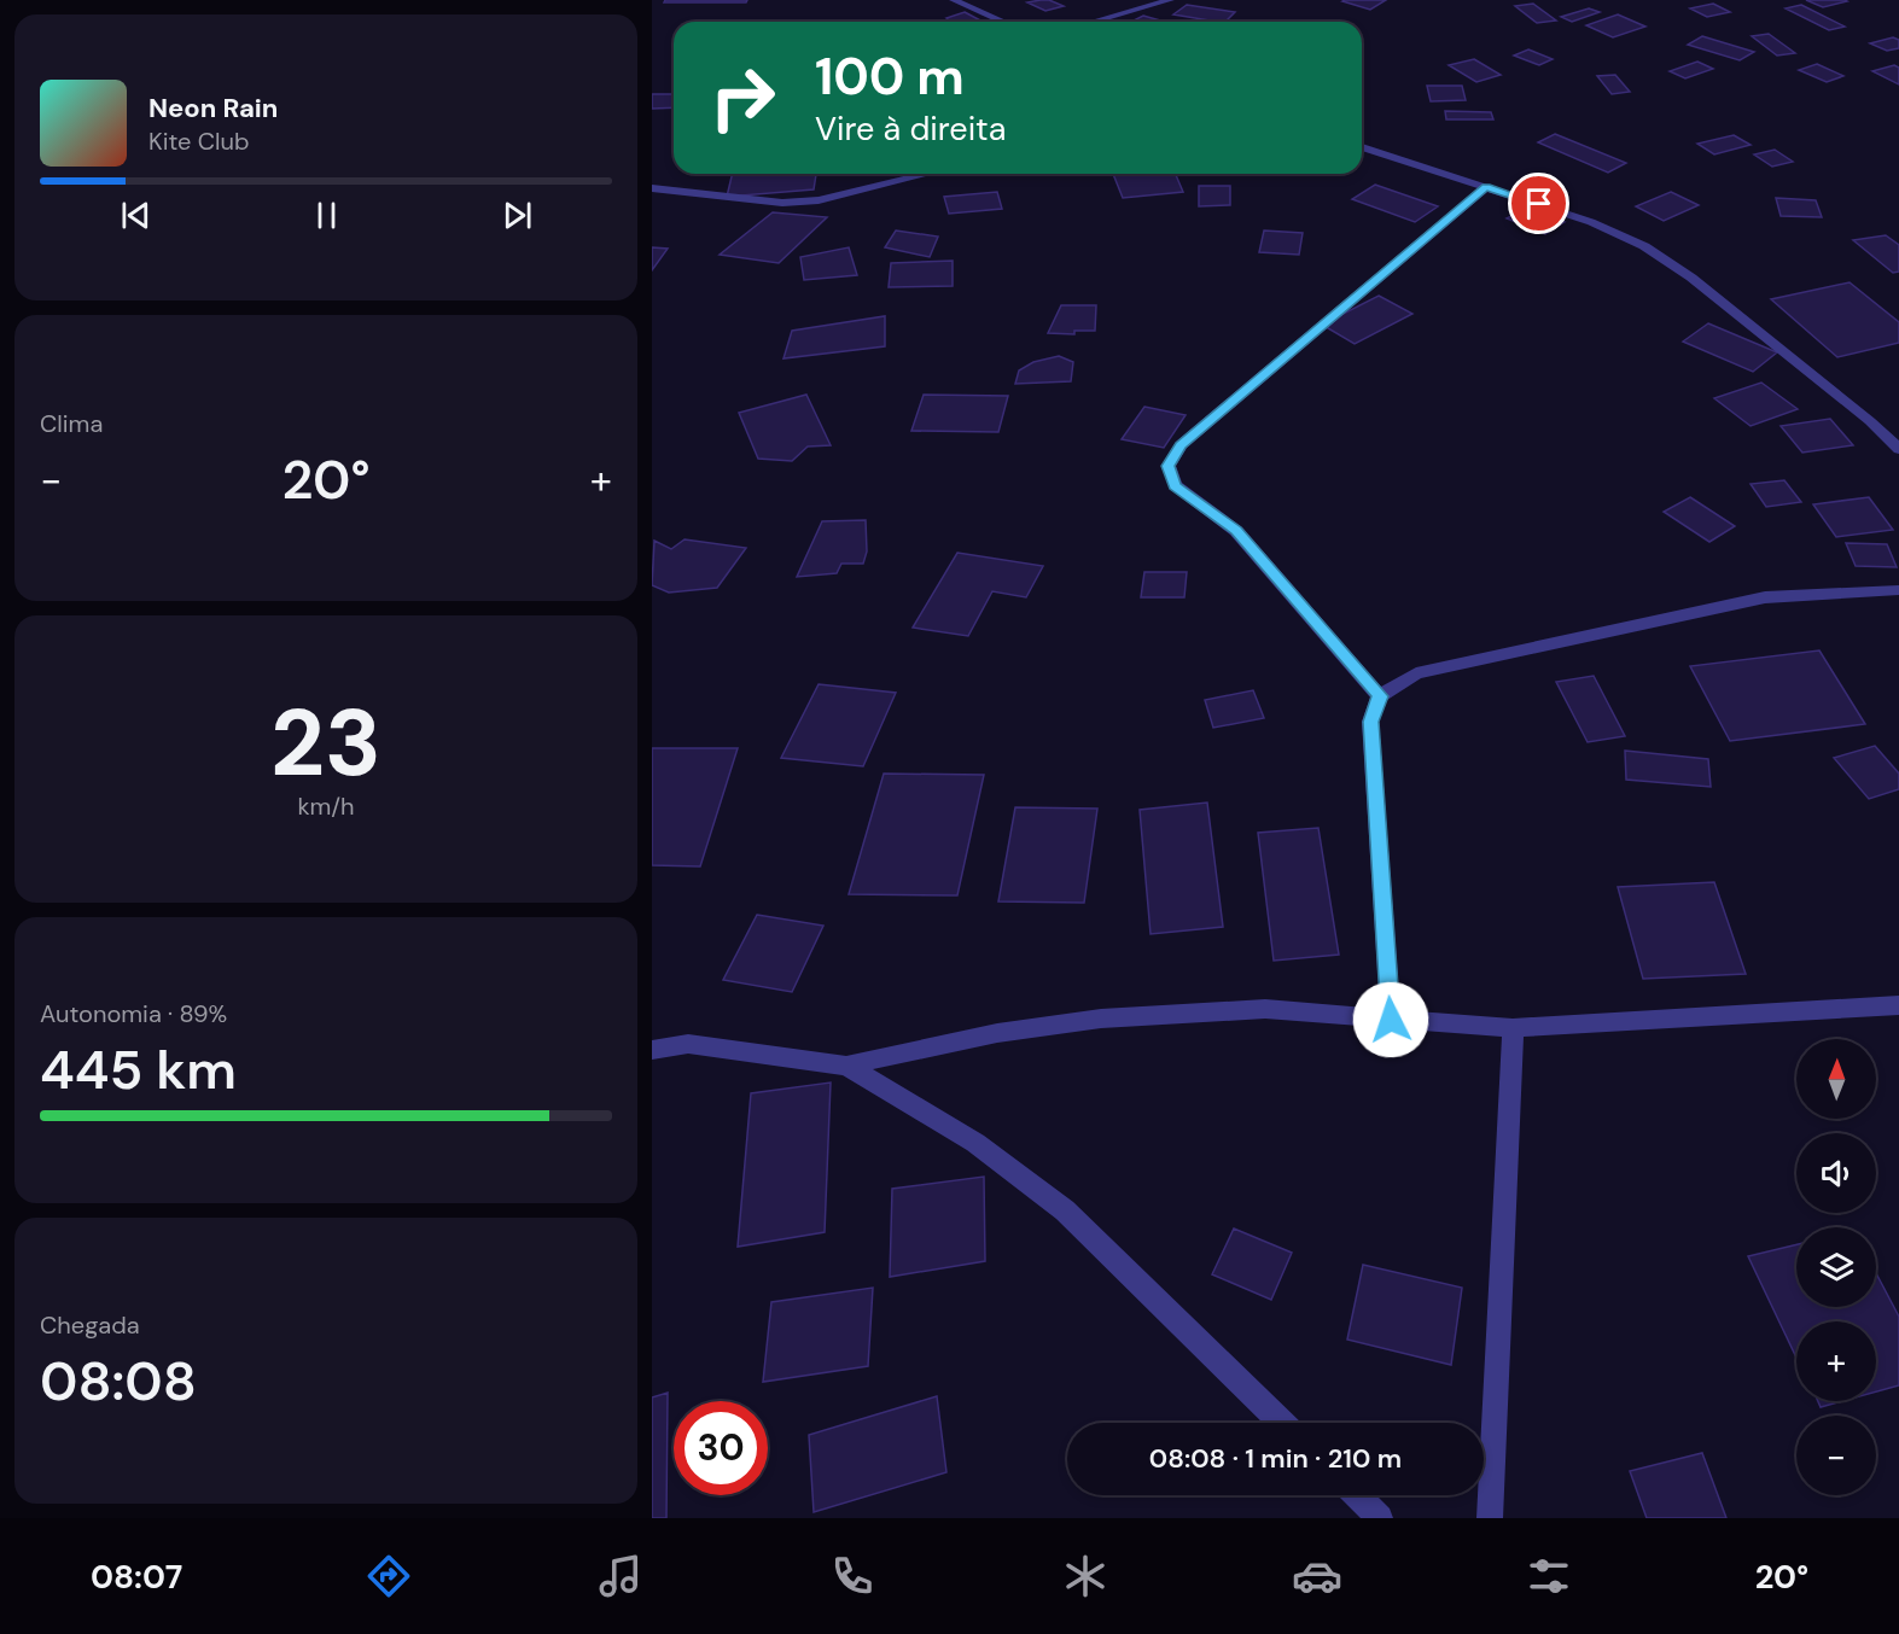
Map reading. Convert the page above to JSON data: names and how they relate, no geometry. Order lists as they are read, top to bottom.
{
  "north": "top",
  "page": {
    "turn": ["100 m", "Vire à direita"],
    "song": ["Neon Rain", "Kite Club"],
    "tile": [
      "Clima",
      ["23", "km/h"],
      ["Autonomia · 89%", "445 km"],
      ["Chegada", "08:08"]
    ],
    "heat": ["−", "20°", "+"],
    "map_buttons": ["+", "−"],
    "limit": "30",
    "trip": "08:08 · 1 min · 210 m",
    "tabs": ["08:07", "20°"]
  }
}
